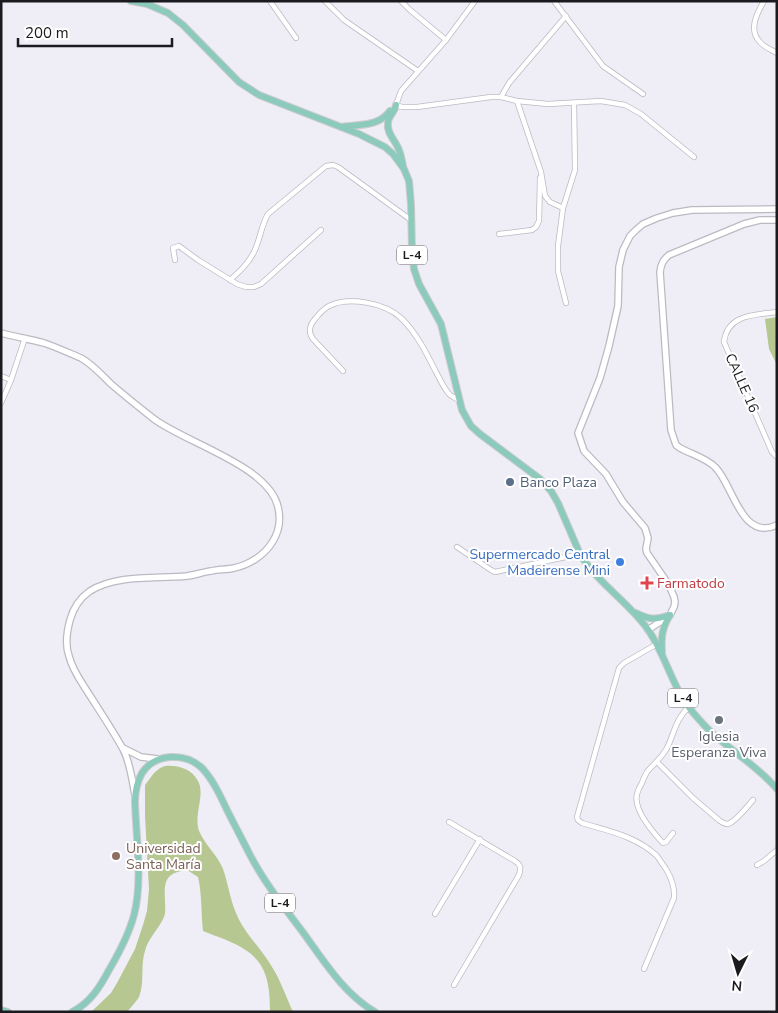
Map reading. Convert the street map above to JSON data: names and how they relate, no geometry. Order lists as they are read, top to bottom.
{
  "streets": {
    "main road": ["L-4"],
    "street": ["CALLE 16"]
  },
  "places": {
    "other": [
      "Banco Plaza",
      "Supermercado Central Madeirense Mini",
      "Iglesia Esperanza Viva",
      "Universidad Santa María"
    ],
    "health": ["Farmatodo"]
  },
  "scale_bar": "200 m",
  "north": "bottom"
}
